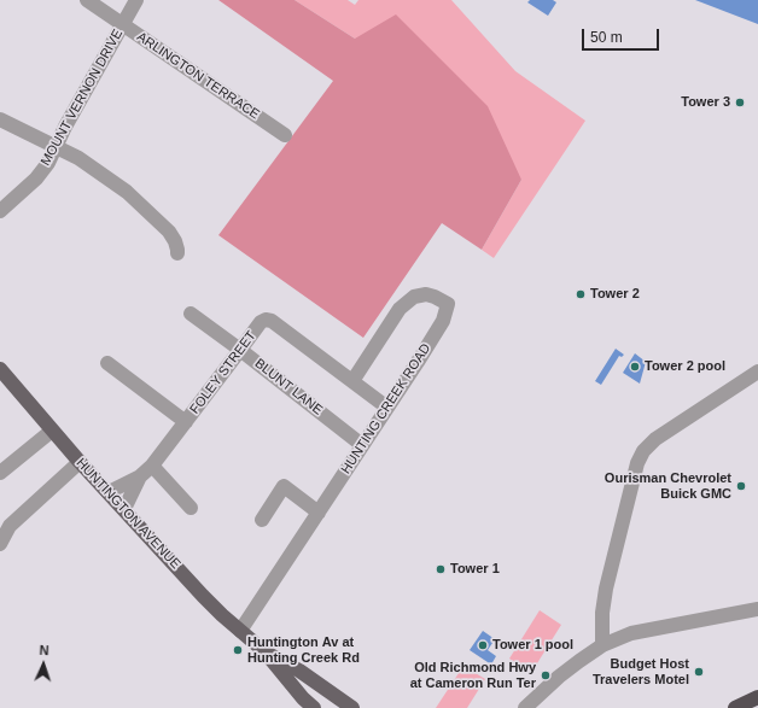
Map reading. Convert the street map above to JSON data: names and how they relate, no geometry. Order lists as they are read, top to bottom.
{
  "streets": {
    "main road": ["HUNTINGTON AVENUE"],
    "street": [
      "ARLINGTON TERRACE",
      "MOUNT VERNON DRIVE",
      "FOLEY STREET",
      "BLUNT LANE",
      "HUNTING CREEK ROAD"
    ]
  },
  "crossings": [
    ["ARLINGTON TERRACE", "MOUNT VERNON DRIVE"],
    ["FOLEY STREET", "BLUNT LANE"],
    ["FOLEY STREET", "HUNTING CREEK ROAD"],
    ["FOLEY STREET", "HUNTINGTON AVENUE"],
    ["BLUNT LANE", "HUNTING CREEK ROAD"],
    ["HUNTING CREEK ROAD", "HUNTINGTON AVENUE"]
  ],
  "places": [
    "Tower 3",
    "Tower 2",
    "Tower 2 pool",
    "Ourisman Chevrolet Buick GMC",
    "Tower 1",
    "Tower 1 pool",
    "Huntington Av at Hunting Creek Rd",
    "Budget Host Travelers Motel",
    "Old Richmond Hwy at Cameron Run Ter"
  ],
  "scale_bar": "50 m",
  "north": "top"
}
